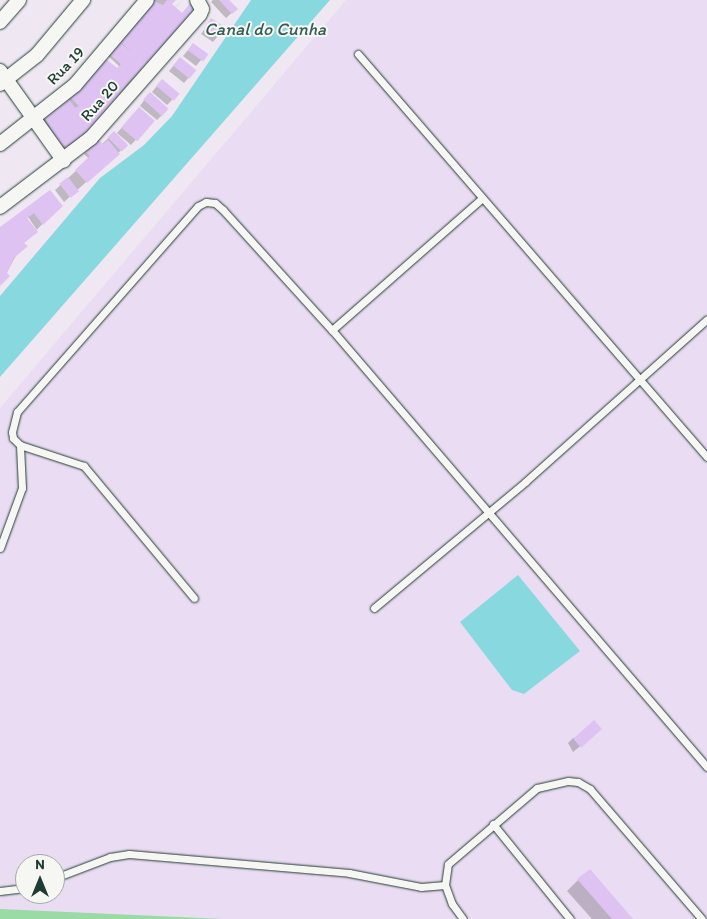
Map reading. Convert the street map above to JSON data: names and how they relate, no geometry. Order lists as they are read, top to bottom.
{
  "streets": {
    "street": ["Rua 19", "Rua 20"]
  },
  "water": ["Canal do Cunha"],
  "north": "top"
}
